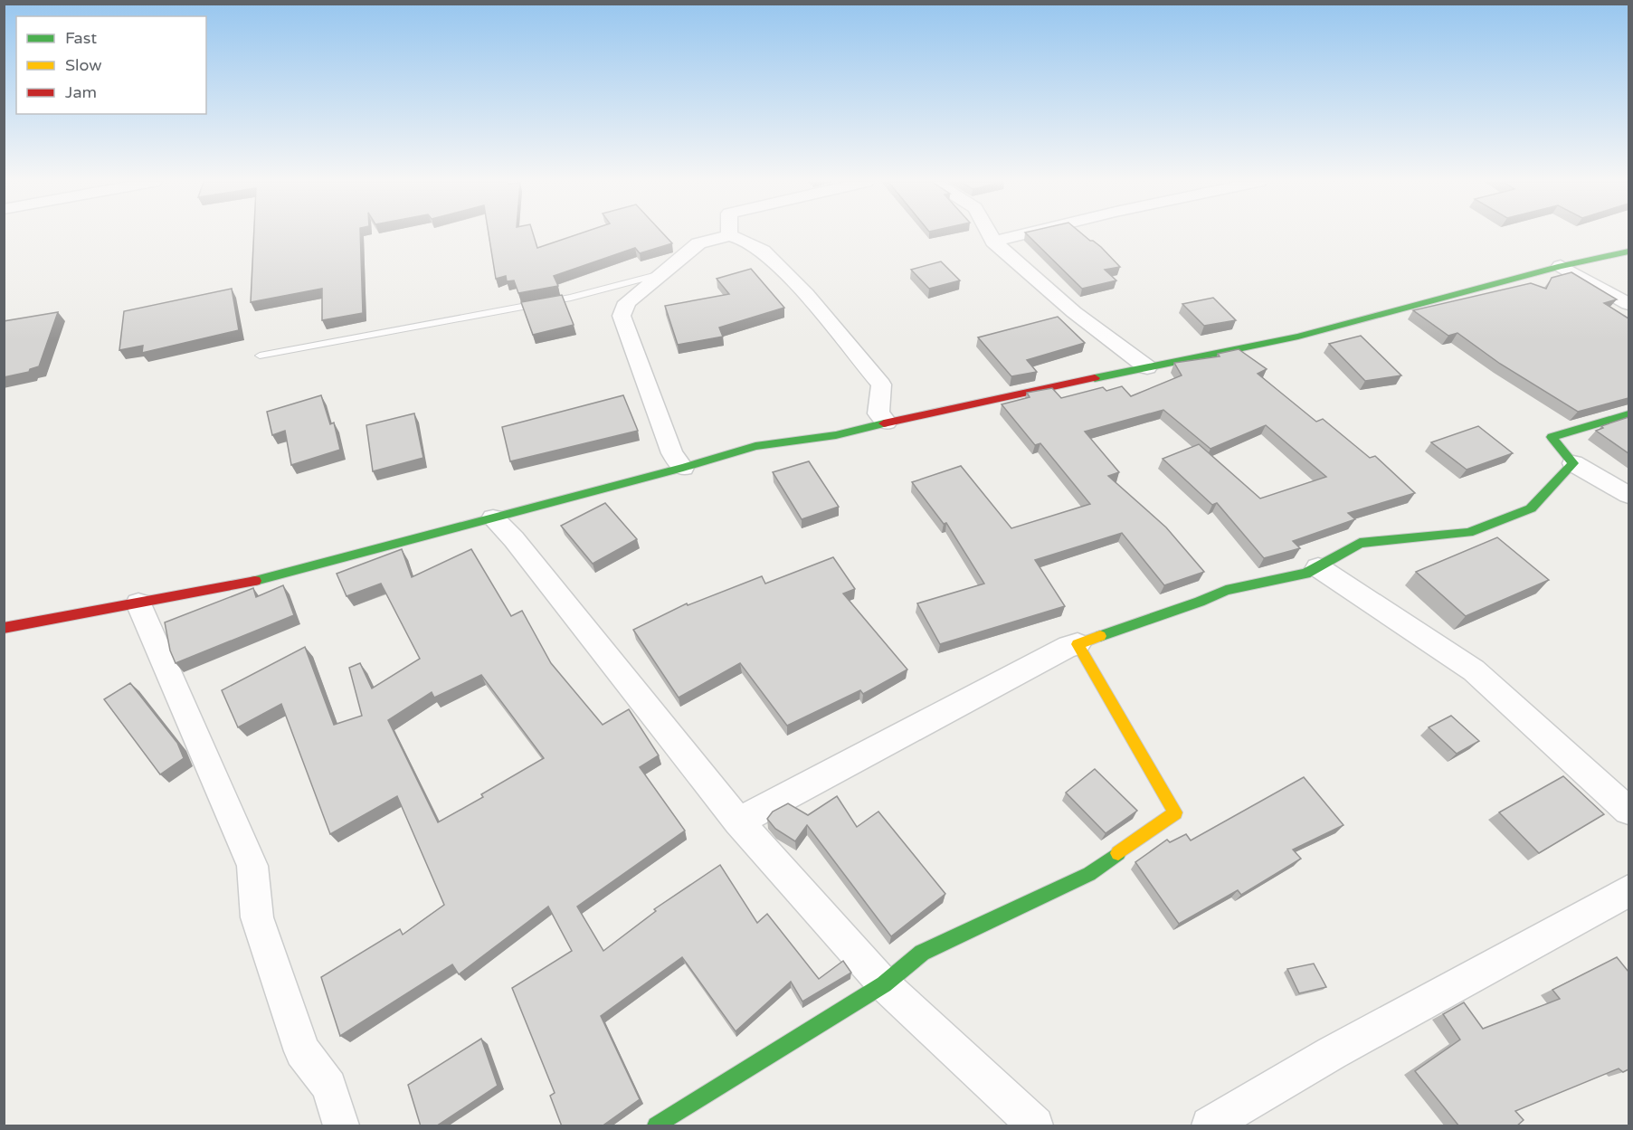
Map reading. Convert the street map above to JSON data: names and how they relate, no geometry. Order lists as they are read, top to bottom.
{
  "legend": ["Fast", "Slow", "Jam"]
}
